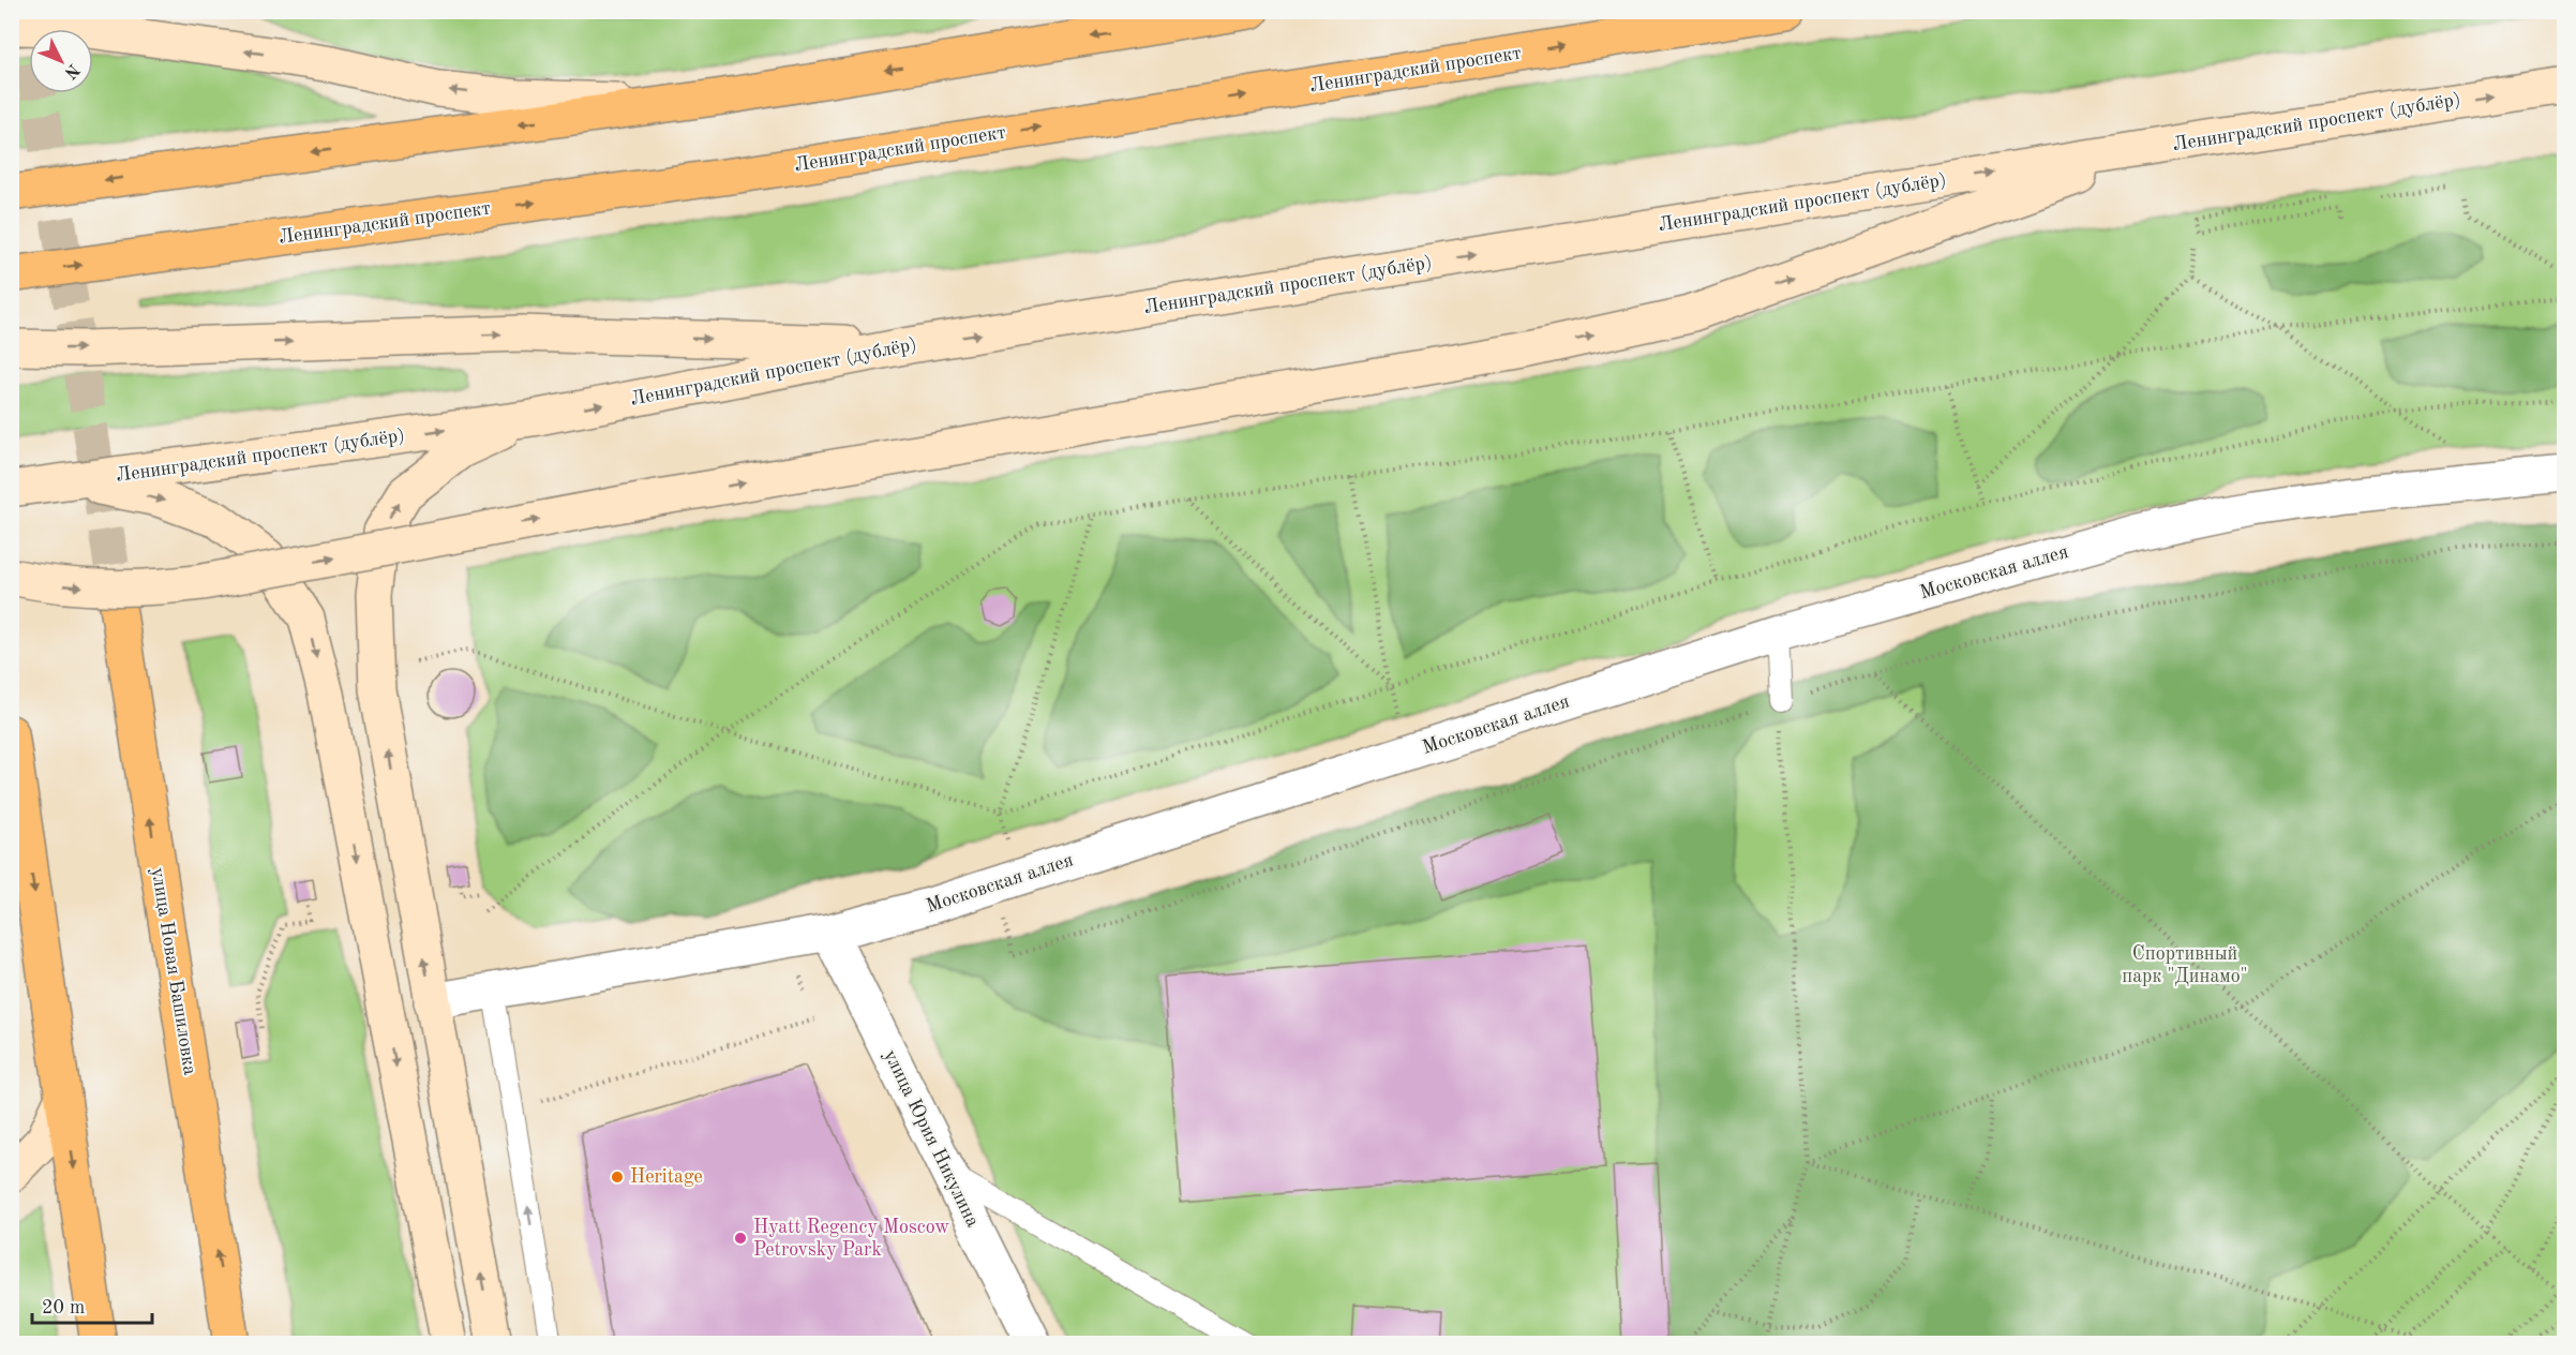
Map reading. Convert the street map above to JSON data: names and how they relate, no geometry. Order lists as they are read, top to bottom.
{
  "streets": {
    "main road": ["Ленинградский проспект", "Ленинградский проспект (дублёр)", "улица Новая Башиловка"],
    "street": ["Московская аллея", "улица Юрия Никулина"]
  },
  "crossings": [
    ["Московская аллея", "улица Юрия Никулина"]
  ],
  "parks": ["Спортивный парк \"Динамо\""],
  "places": ["Heritage", "Hyatt Regency Moscow Petrovsky Park"],
  "scale_bar": "20 m",
  "north": "bottom right"
}
